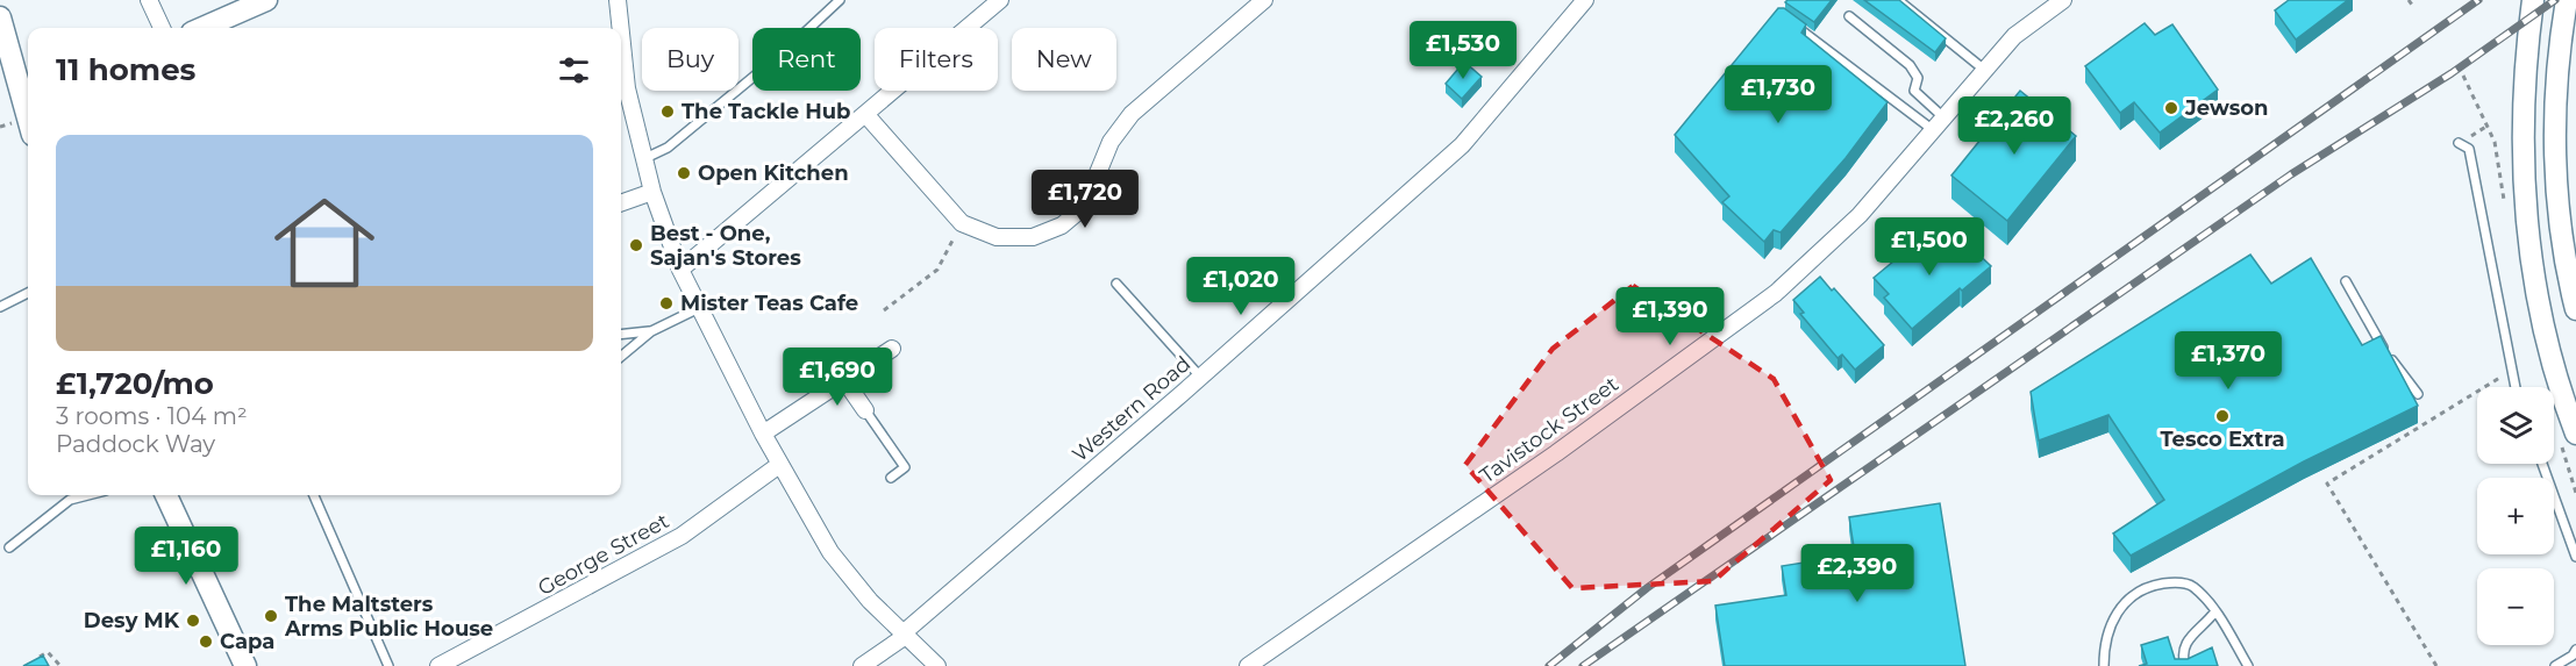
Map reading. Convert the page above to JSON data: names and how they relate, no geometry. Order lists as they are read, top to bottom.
{
  "streets": {
    "street": ["Western Road", "Tavistock Street", "George Street"]
  },
  "places": [
    "Jewson",
    "The Tackle Hub",
    "Open Kitchen",
    "Best - One, Sajan's Stores",
    "Mister Teas Cafe",
    "Tesco Extra",
    "The Maltsters Arms Public House",
    "Desy MK",
    "Capa"
  ],
  "page": {
    "price": [
      "£1,530",
      "£1,730",
      "£2,260",
      "£1,720",
      "£1,500",
      "£1,020",
      "£1,390",
      "£1,370",
      "£1,690",
      "£1,160",
      "£2,390"
    ],
    "chip": [
      "Buy",
      "Rent",
      "Filters",
      "New"
    ],
    "heading": "11 homes",
    "list": [
      {
        "name": "£1,720/mo",
        "note": "3 rooms · 104 m² · Paddock Way"
      }
    ],
    "map_buttons": ["+", "−"]
  }
}
